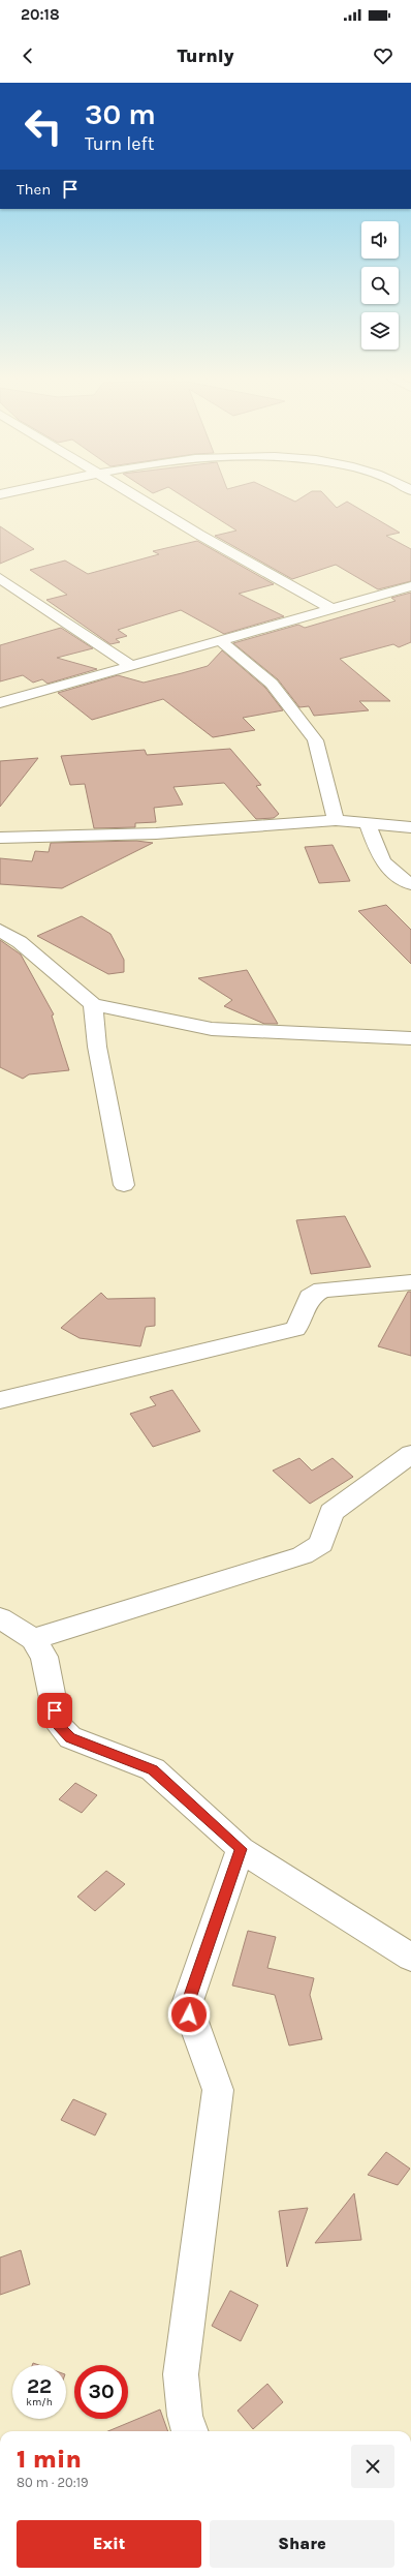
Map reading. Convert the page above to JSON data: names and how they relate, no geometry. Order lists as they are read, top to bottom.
{
  "page": {
    "status": "20:18",
    "header": "Turnly",
    "turn": ["30 m", "Turn left"],
    "then": "Then",
    "speed": "22 km/h",
    "limit": "30",
    "heading": ["1 min", "80 m · 20:19"],
    "buttons": ["Exit", "Share"]
  }
}
